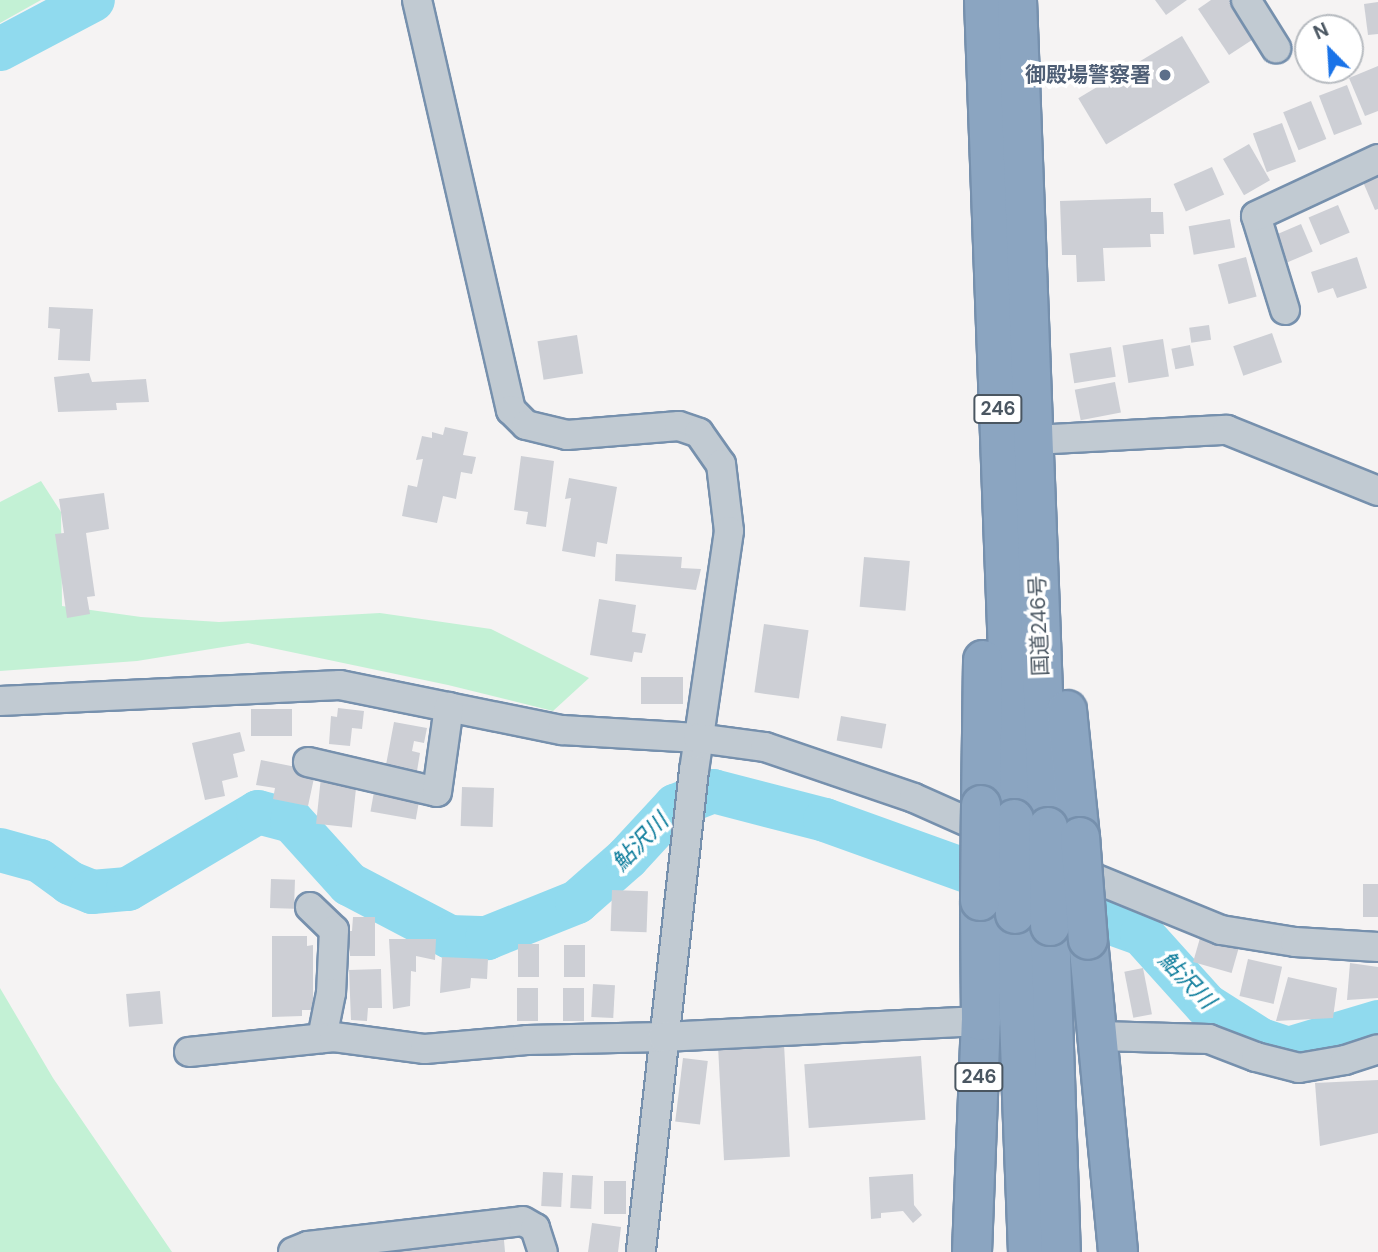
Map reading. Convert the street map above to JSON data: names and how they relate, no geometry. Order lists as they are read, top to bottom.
{
  "streets": {
    "highway": ["246"]
  },
  "water": ["鮎沢川"],
  "places": ["御殿場警察署"],
  "north": "top left"
}
